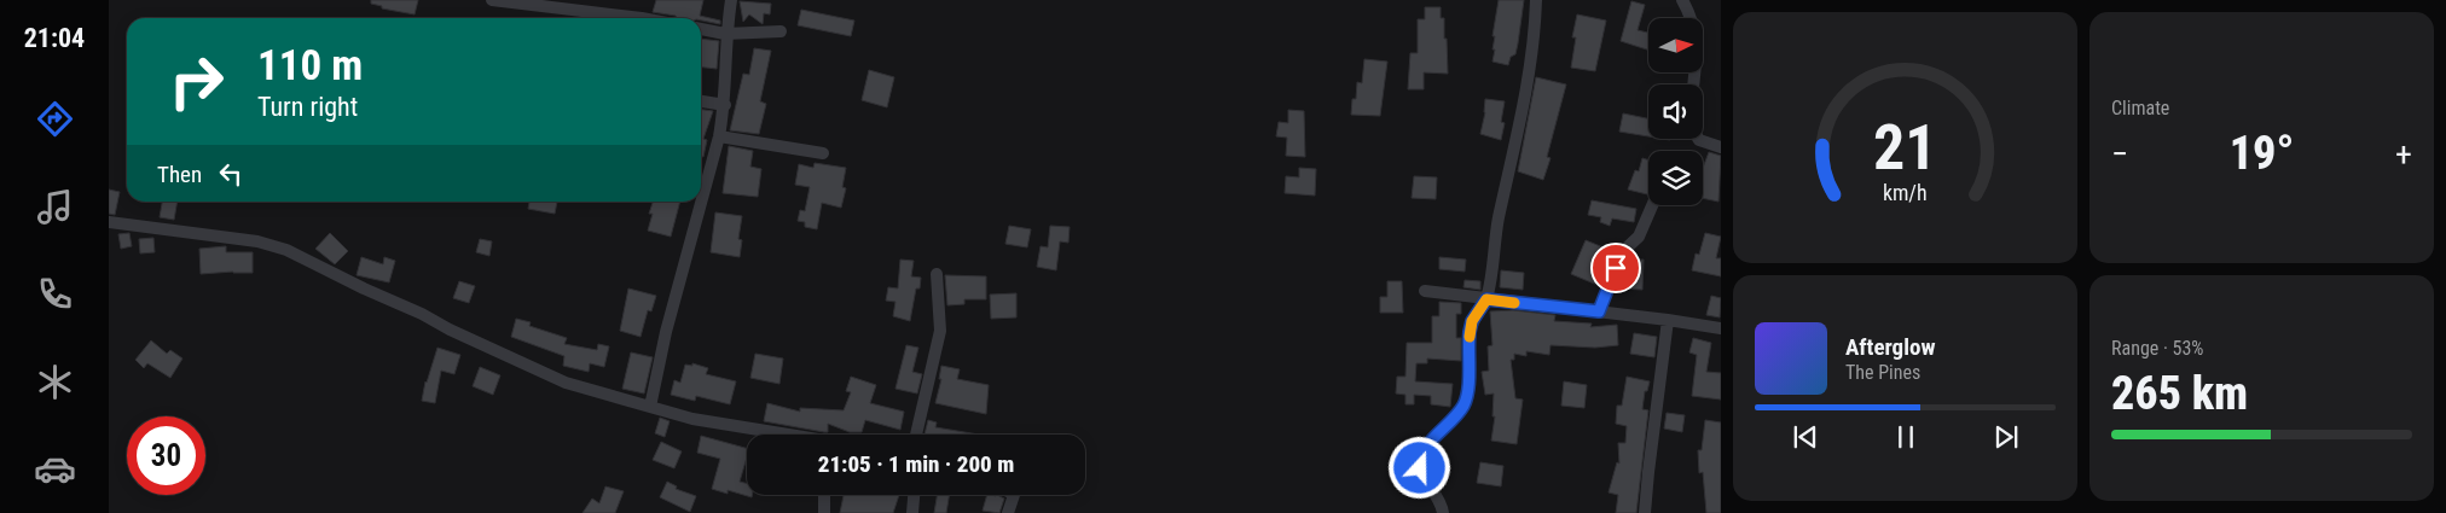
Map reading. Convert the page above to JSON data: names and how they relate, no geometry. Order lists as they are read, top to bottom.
{
  "north": "right",
  "page": {
    "tabs": "21:04",
    "tile": [
      "Climate",
      ["Range · 53%", "265 km"]
    ],
    "turn": ["110 m", "Turn right"],
    "heat": ["−", "19°", "+"],
    "then": "Then",
    "song": ["Afterglow", "The Pines"],
    "limit": "30",
    "trip": "21:05 · 1 min · 200 m",
    "gauge": ["21", "km/h"]
  }
}
